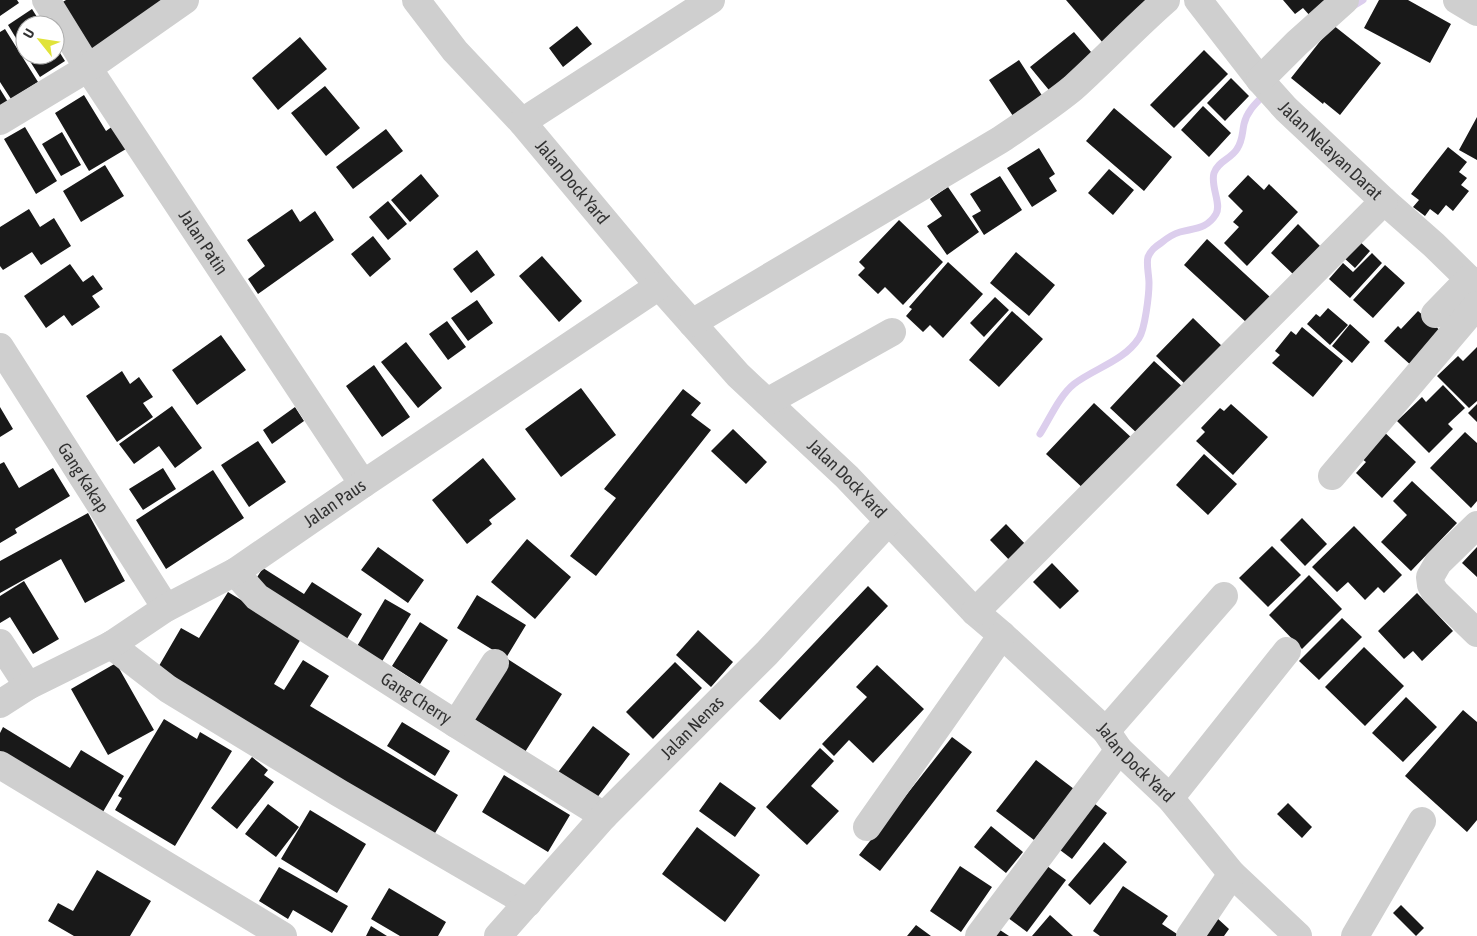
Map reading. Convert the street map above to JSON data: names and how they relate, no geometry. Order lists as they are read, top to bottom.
{
  "streets": {
    "street": [
      "Jalan Nelayan Darat",
      "Jalan Dock Yard",
      "Jalan Patin",
      "Gang Kakap",
      "Jalan Paus",
      "Gang Cherry",
      "Jalan Nenas"
    ]
  },
  "crossings": [
    ["Jalan Dock Yard", "Jalan Paus"],
    ["Jalan Dock Yard", "Jalan Nenas"],
    ["Jalan Patin", "Jalan Paus"],
    ["Gang Kakap", "Jalan Paus"],
    ["Jalan Paus", "Gang Cherry"],
    ["Gang Cherry", "Jalan Nenas"]
  ],
  "north": "top left"
}
